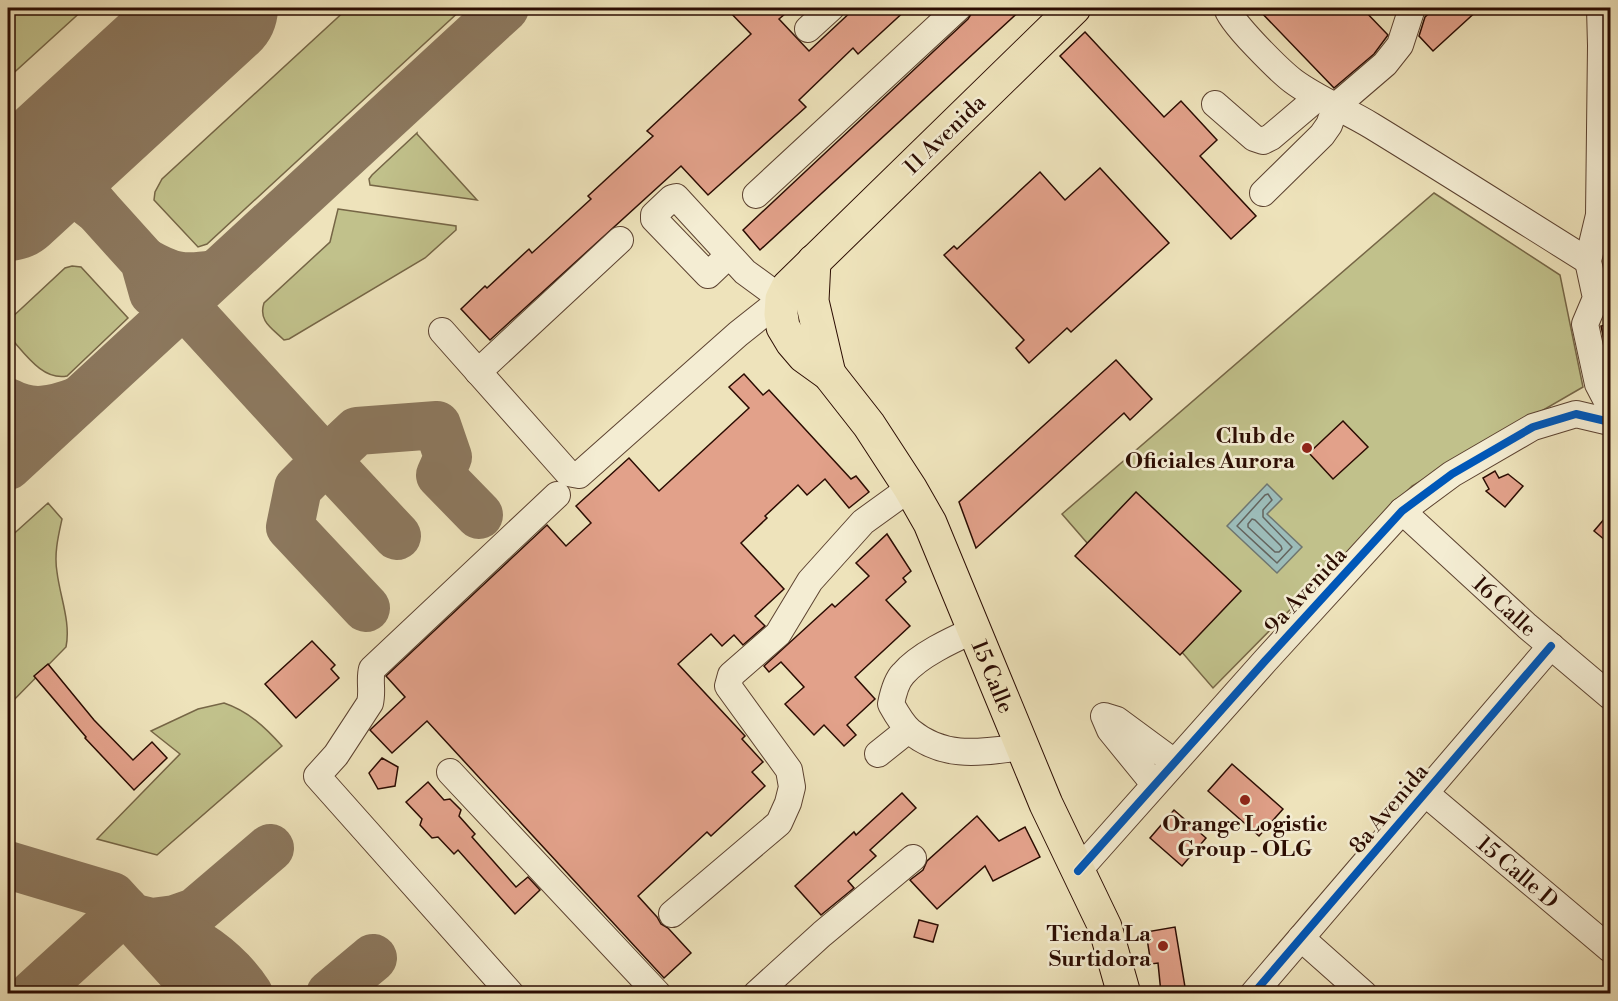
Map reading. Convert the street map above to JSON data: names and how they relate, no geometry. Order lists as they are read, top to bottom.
{
  "streets": {
    "main road": ["11 Avenida", "15 Calle"],
    "street": [
      "9a Avenida",
      "16 Calle",
      "8a Avenida",
      "15 Calle D"
    ]
  },
  "crossings": [
    ["9a Avenida", "16 Calle"],
    ["9a Avenida", "15 Calle"],
    ["16 Calle", "8a Avenida"],
    ["8a Avenida", "15 Calle D"]
  ],
  "places": ["Club de Oficiales Aurora", "Orange Logistic Group - OLG", "Tienda La Surtidora"]
}
